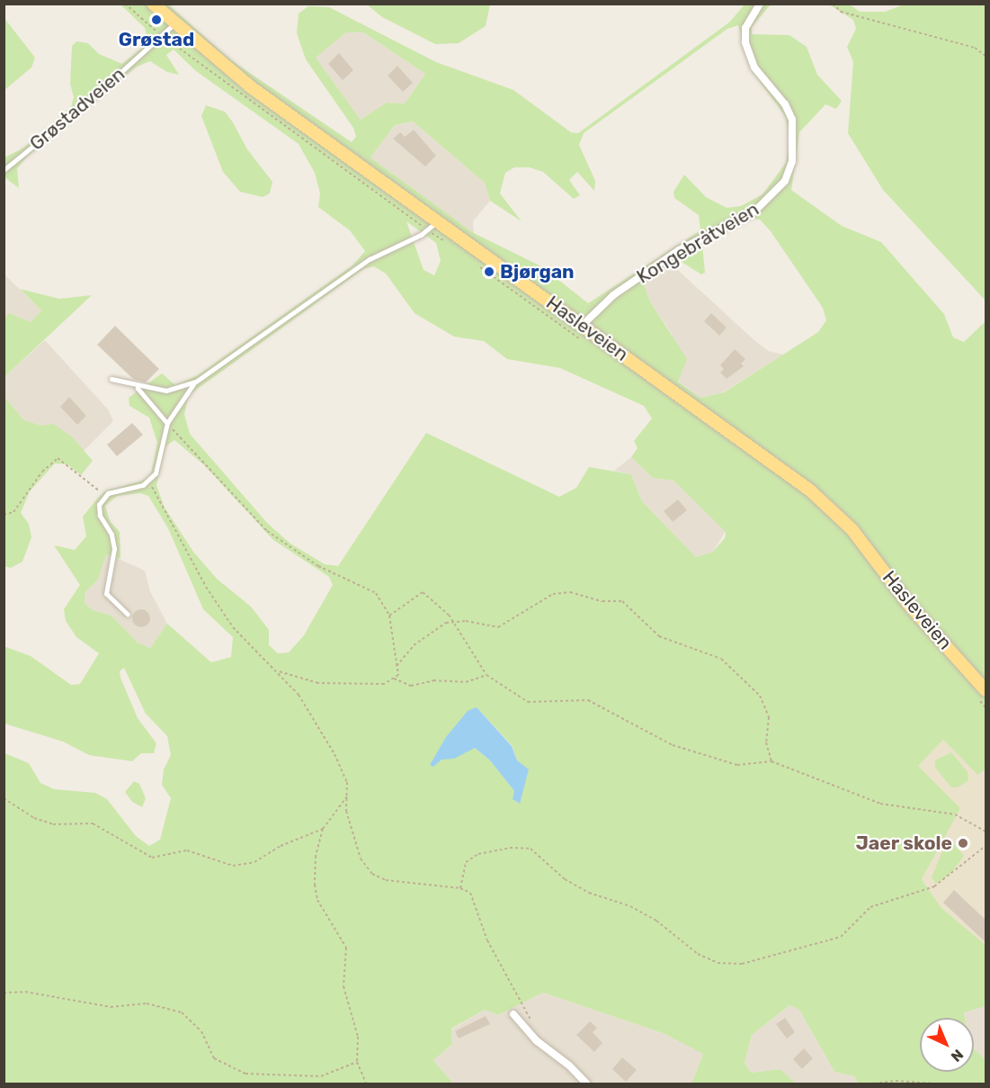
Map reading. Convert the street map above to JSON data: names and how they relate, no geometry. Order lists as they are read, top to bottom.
{
  "streets": {
    "main road": ["Hasleveien"],
    "street": ["Kongebråtveien"],
    "lane": ["Grøstadveien"]
  },
  "crossings": [
    ["Grøstadveien", "Hasleveien"],
    ["Kongebråtveien", "Hasleveien"]
  ],
  "places": ["Grøstad", "Bjørgan", "Jaer skole"],
  "north": "bottom right"
}
